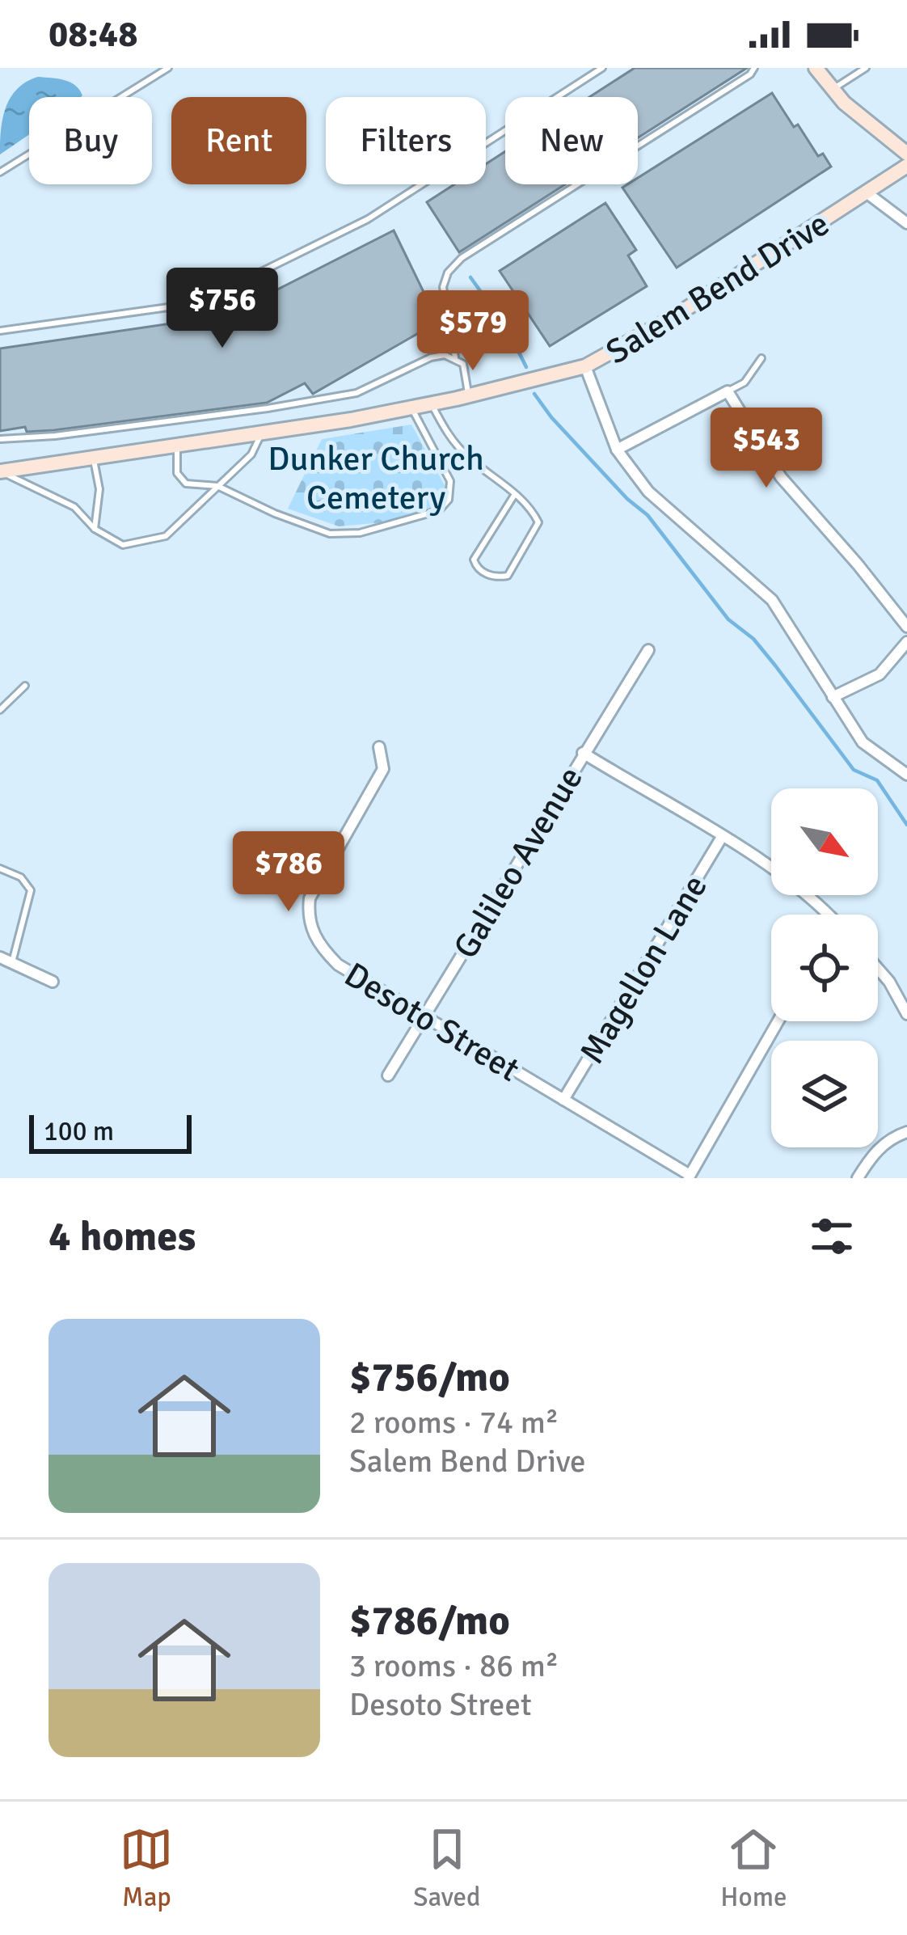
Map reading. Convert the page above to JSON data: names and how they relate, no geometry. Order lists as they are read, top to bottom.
{
  "streets": {
    "street": [
      "Salem Bend Drive",
      "Galileo Avenue",
      "Magellon Lane",
      "Desoto Street"
    ]
  },
  "crossings": [
    ["Galileo Avenue", "Desoto Street"],
    ["Magellon Lane", "Desoto Street"]
  ],
  "parks": ["Dunker Church Cemetery"],
  "scale_bar": "100 m",
  "north": "bottom right",
  "page": {
    "status": "08:48",
    "chip": [
      "Buy",
      "Rent",
      "Filters",
      "New"
    ],
    "price": [
      "$756",
      "$579",
      "$543",
      "$786"
    ],
    "scale": "100 m",
    "heading": "4 homes",
    "list": [
      {
        "name": "$756/mo",
        "note": "2 rooms · 74 m² · Salem Bend Drive"
      },
      {
        "name": "$786/mo",
        "note": "3 rooms · 86 m² · Desoto Street"
      }
    ],
    "tabs": ["Map", "Saved", "Home"]
  }
}
